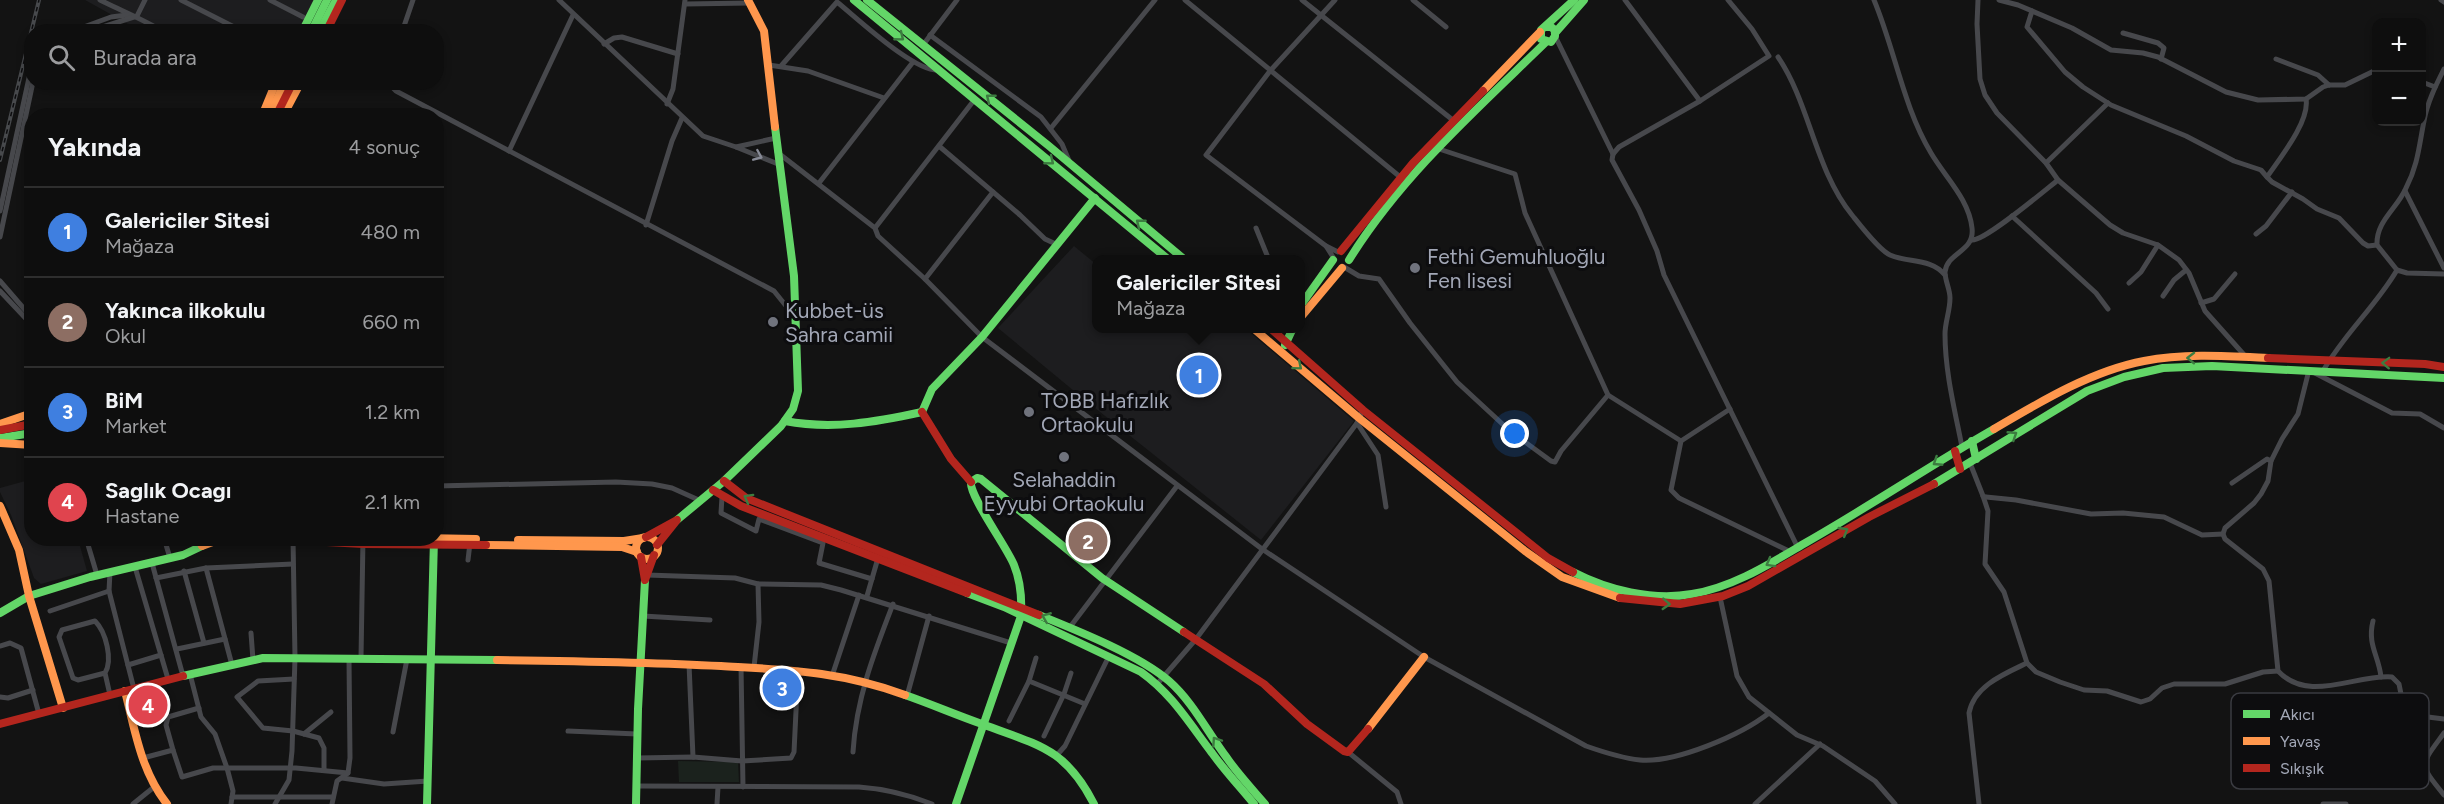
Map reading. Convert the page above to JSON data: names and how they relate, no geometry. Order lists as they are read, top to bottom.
{
  "places": [
    "Fethi Gemuhluoğlu Fen lisesi",
    "Kubbet-üs Sahra camii",
    "TOBB Hafızlık Ortaokulu",
    "Selahaddin Eyyubi Ortaokulu"
  ],
  "legend": ["Akıcı", "Yavaş", "Sıkışık"],
  "page": {
    "map_buttons": ["+", "−"],
    "search": "Burada ara",
    "heading": ["Yakında", "4 sonuç"],
    "list": [
      {
        "mark": "1",
        "name": "Galericiler Sitesi",
        "note": "Mağaza",
        "value": "480 m"
      },
      {
        "mark": "2",
        "name": "Yakınca ilkokulu",
        "note": "Okul",
        "value": "660 m"
      },
      {
        "mark": "3",
        "name": "BiM",
        "note": "Market",
        "value": "1.2 km"
      },
      {
        "mark": "4",
        "name": "Saglık Ocagı",
        "note": "Hastane",
        "value": "2.1 km"
      }
    ],
    "popup": ["Galericiler Sitesi", "Mağaza"],
    "pins": [
      "1",
      "2",
      "3",
      "4"
    ]
  }
}
